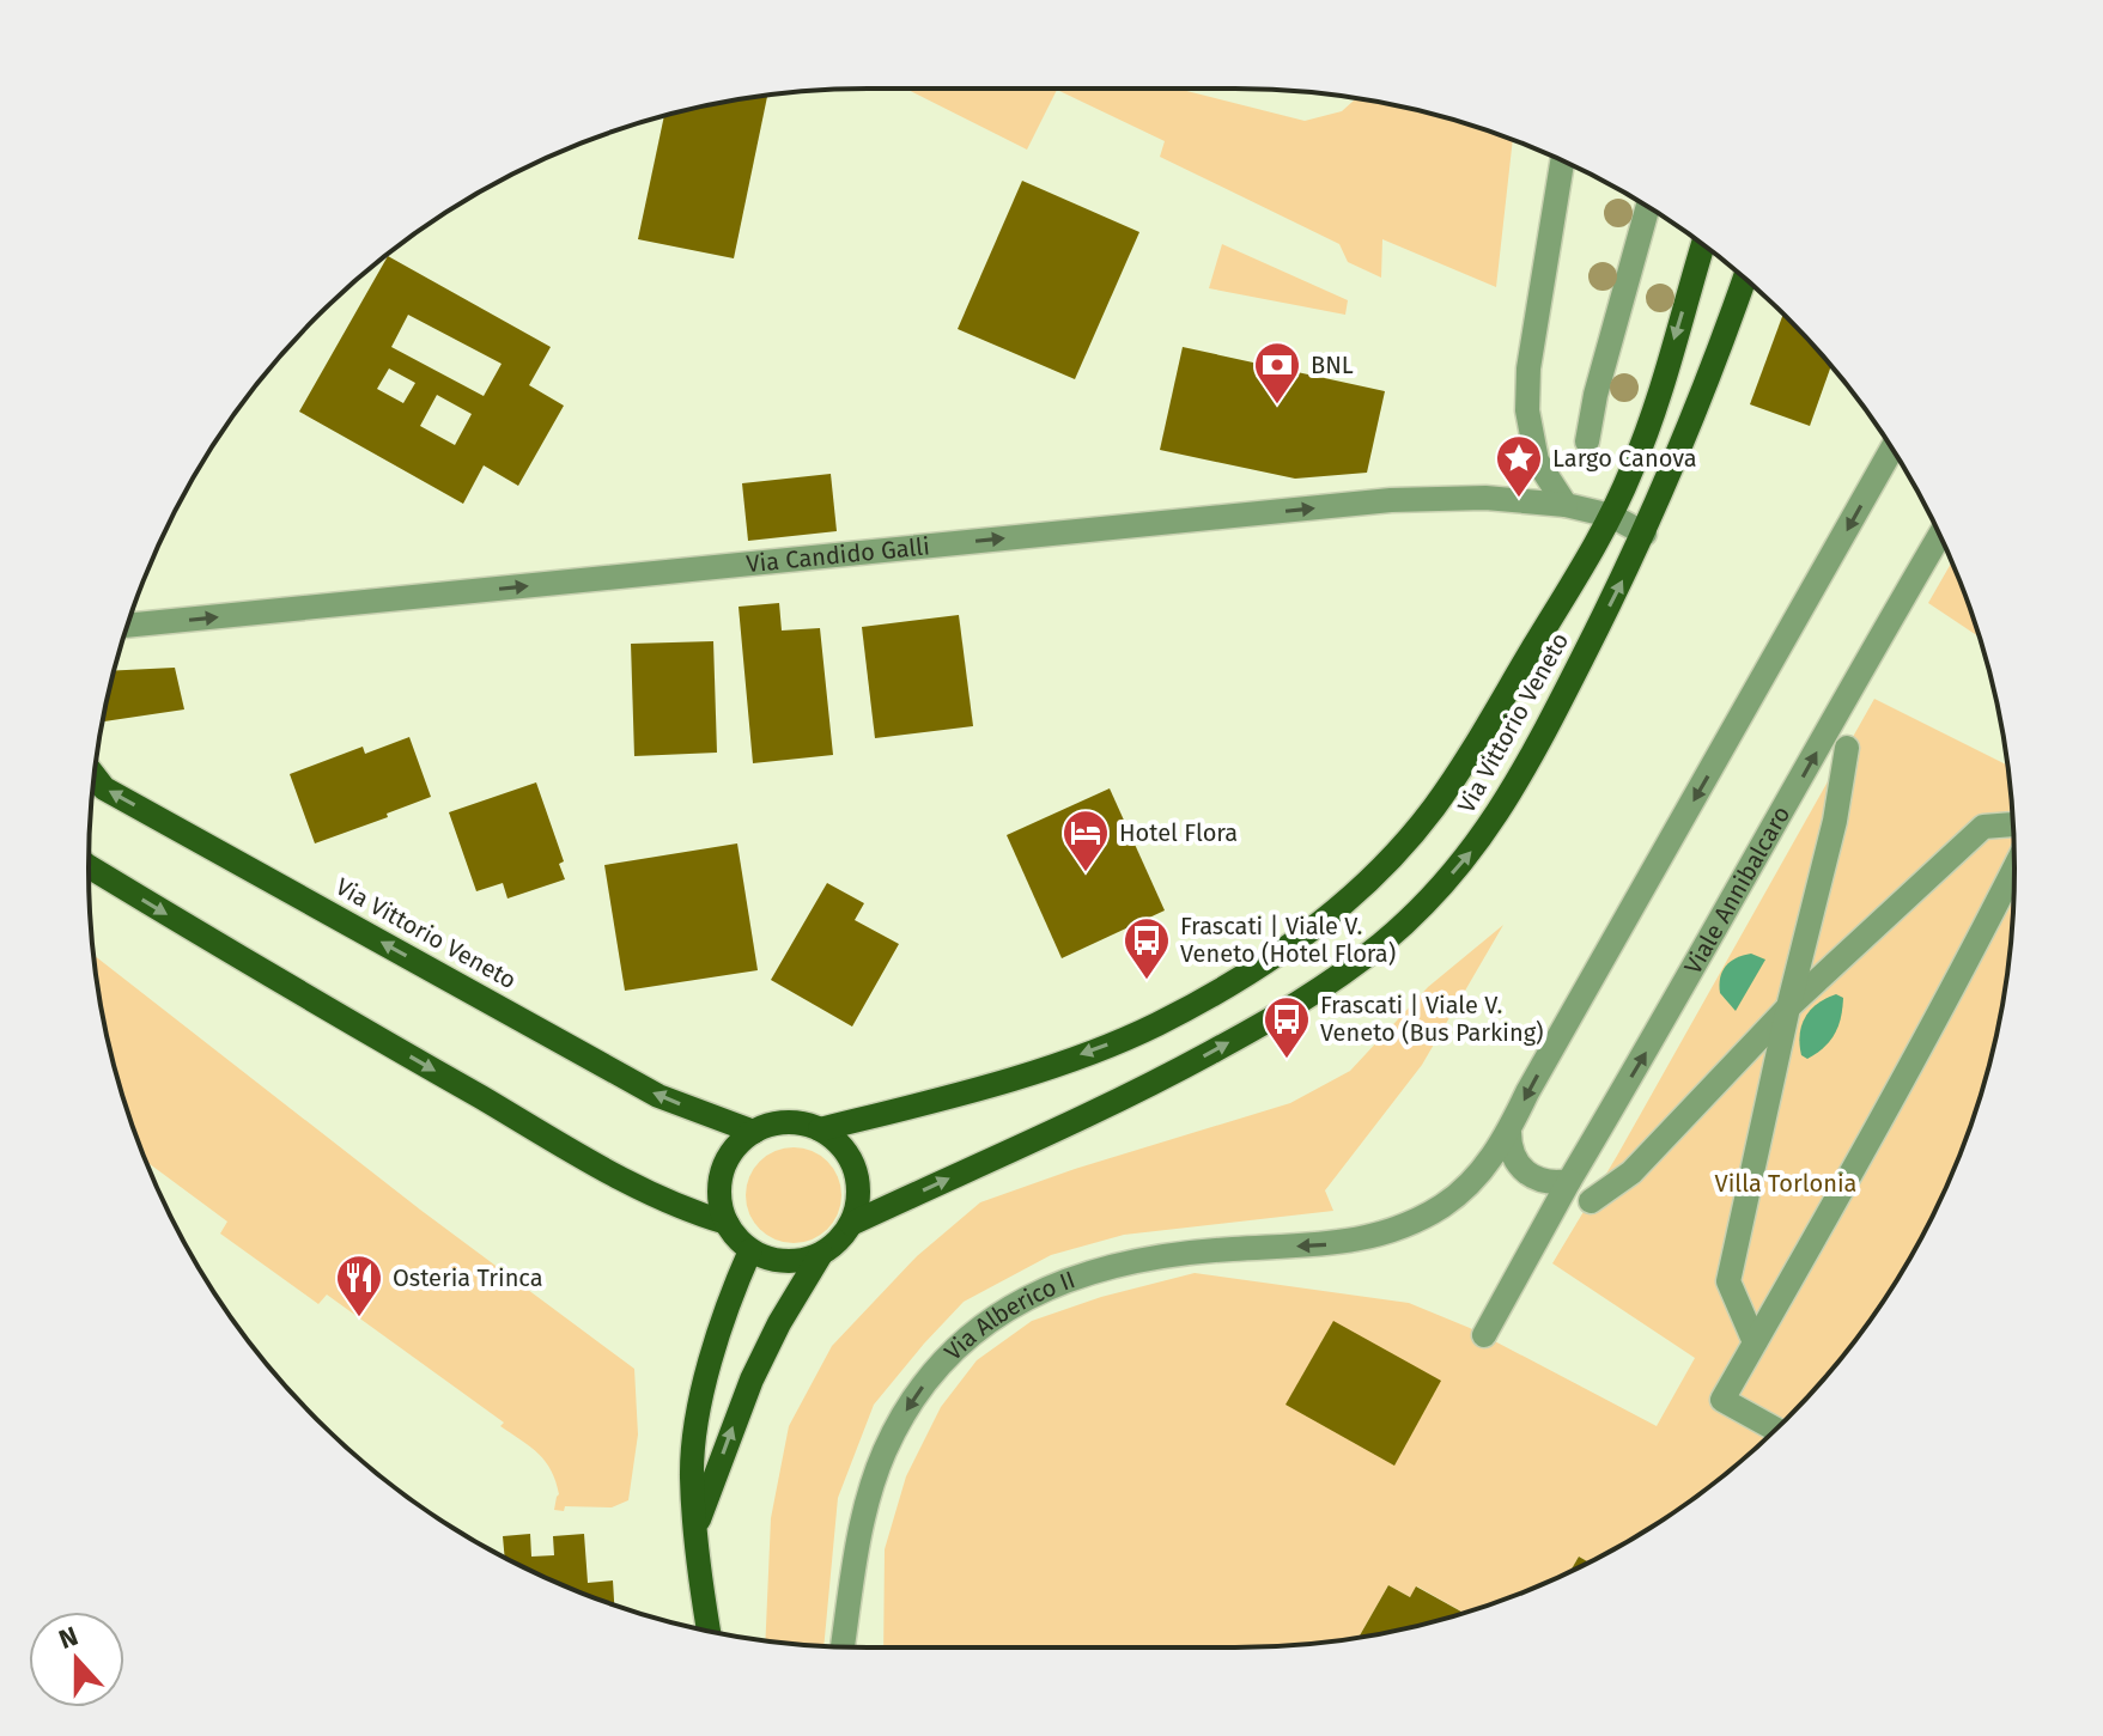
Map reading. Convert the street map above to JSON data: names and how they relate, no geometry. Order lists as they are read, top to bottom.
{
  "streets": {
    "main road": ["Via Vittorio Veneto"],
    "street": ["Via Candido Galli", "Viale Annibalcaro", "Via Alberico II"]
  },
  "crossings": [
    ["Via Candido Galli", "Via Vittorio Veneto"]
  ],
  "one_way": ["Via Candido Galli", "Via Alberico II"],
  "parks": ["Villa Torlonia"],
  "places": {
    "bank": ["BNL"],
    "place": ["Largo Canova"],
    "hotel": ["Hotel Flora"],
    "bus stop": ["Frascati | Viale V. Veneto (Hotel Flora)", "Frascati | Viale V. Veneto (Bus Parking)"],
    "restaurant": ["Osteria Trinca"]
  },
  "north": "top"
}
